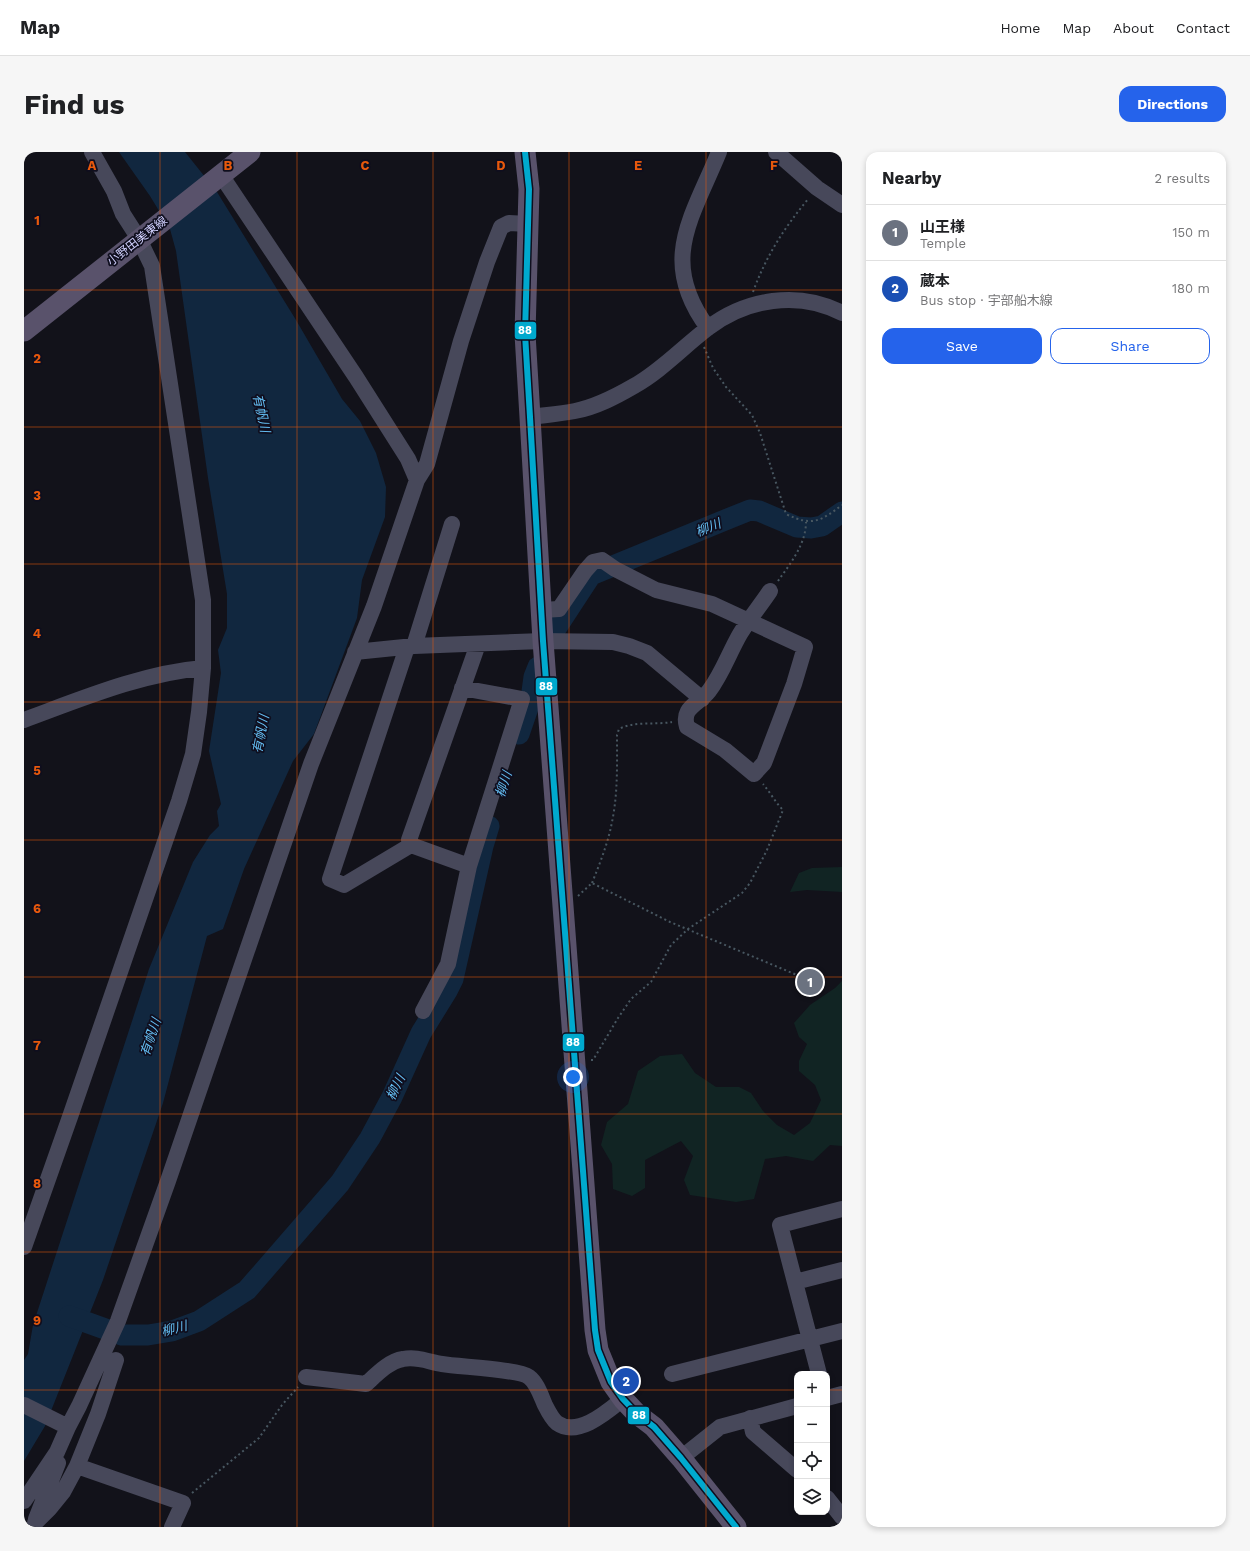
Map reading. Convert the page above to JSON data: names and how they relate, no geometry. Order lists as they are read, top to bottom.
{
  "streets": {
    "main road": ["小野田美東線"]
  },
  "water": ["有帆川", "柳川"],
  "lines": ["transit line 88"],
  "page": {
    "header": "Map",
    "nav": [
      "Home",
      "Map",
      "About",
      "Contact"
    ],
    "buttons": [
      "Directions",
      ["Save", "Share"]
    ],
    "title": "Find us",
    "heading": ["Nearby", "2 results"],
    "list": [
      {
        "mark": "1",
        "name": "山王様",
        "note": "Temple",
        "value": "150 m"
      },
      {
        "mark": "2",
        "name": "蔵本",
        "note": "Bus stop · 宇部船木線",
        "value": "180 m"
      }
    ],
    "pins": ["1", "2"],
    "map_buttons": ["+", "−"]
  },
  "grid": {
    "columns": [
      "A",
      "B",
      "C",
      "D",
      "E",
      "F"
    ],
    "rows": [
      "1",
      "2",
      "3",
      "4",
      "5",
      "6",
      "7",
      "8",
      "9"
    ]
  }
}
